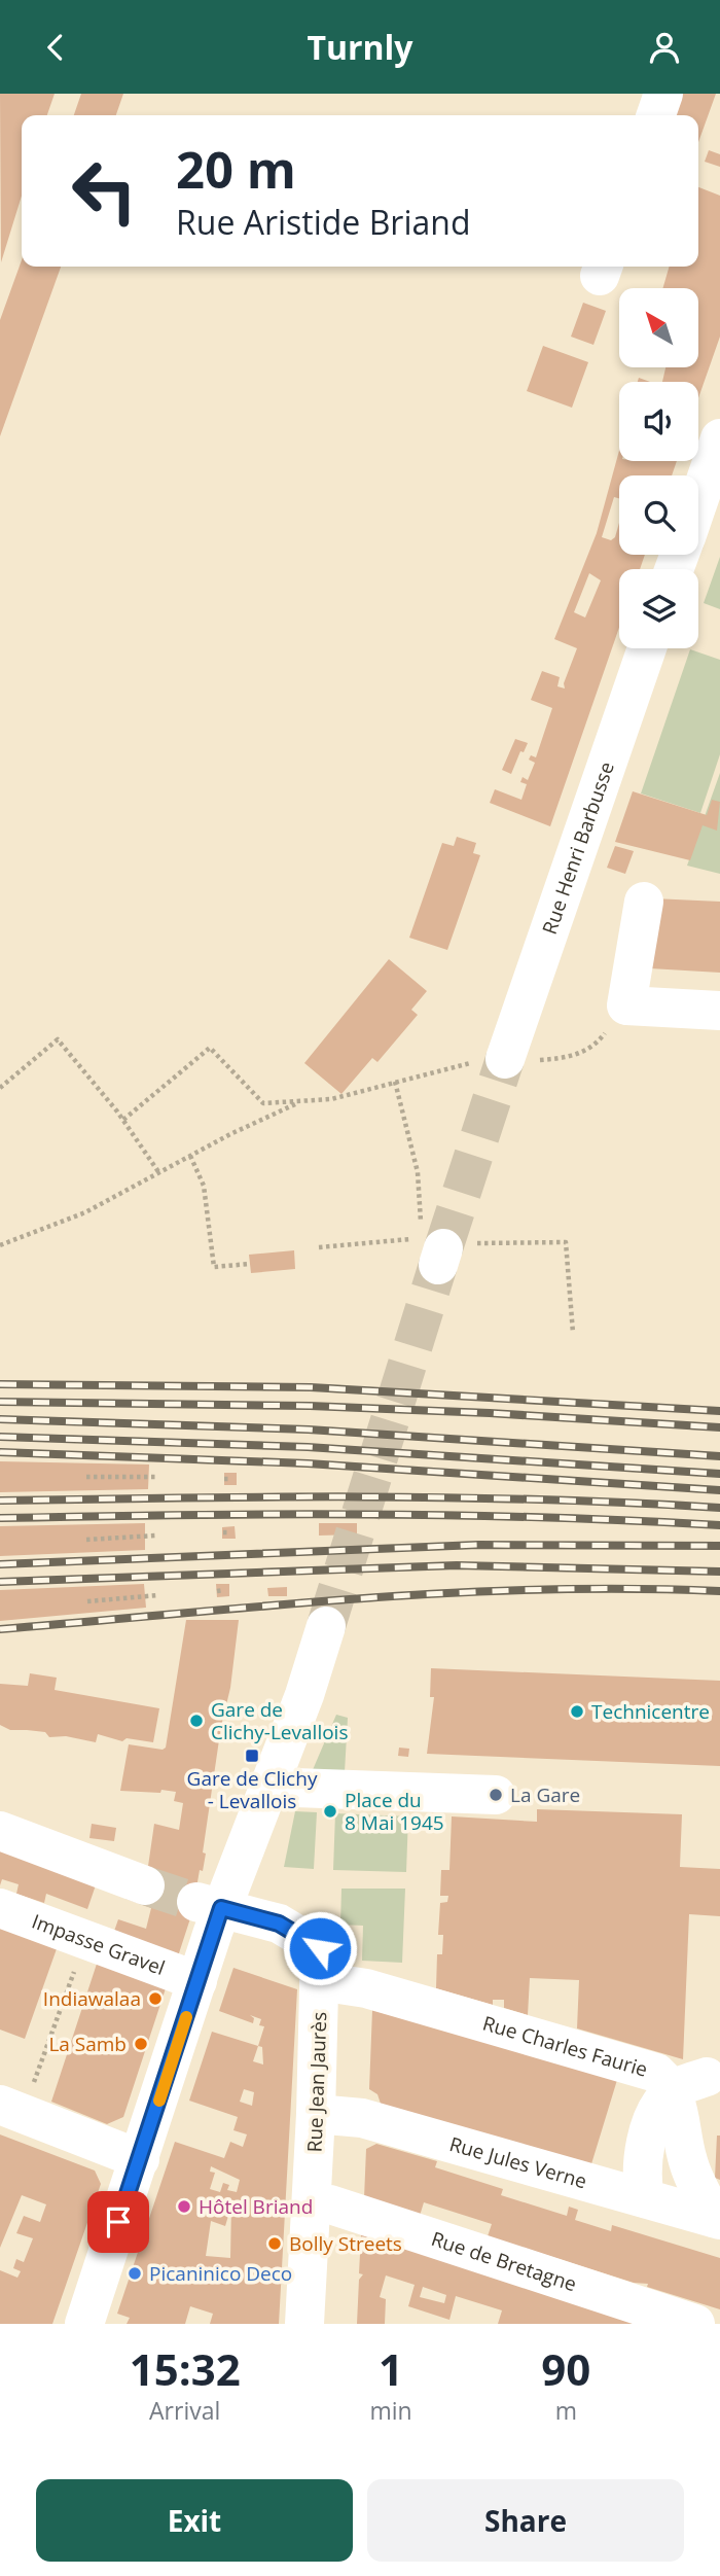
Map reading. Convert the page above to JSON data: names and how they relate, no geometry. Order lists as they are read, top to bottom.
{
  "streets": {
    "street": [
      "Rue Henri Barbusse",
      "Impasse Gravel",
      "Rue Charles Faurie",
      "Rue Jean Jaurès",
      "Rue Jules Verne",
      "Rue de Bretagne"
    ]
  },
  "crossings": [
    ["Rue Charles Faurie", "Rue Jean Jaurès"],
    ["Rue Jean Jaurès", "Rue Jules Verne"],
    ["Rue Jean Jaurès", "Rue de Bretagne"]
  ],
  "places": {
    "other": [
      "Technicentre",
      "Gare de Clichy-Levallois",
      "La Gare",
      "Place du 8 Mai 1945",
      "Indiawalaa",
      "La Samb",
      "Hôtel Briand",
      "Bolly Streets",
      "Picaninico Deco"
    ],
    "transit": ["Gare de Clichy - Levallois"]
  },
  "north": "top left",
  "page": {
    "header": "Turnly",
    "turn": ["20 m", "Rue Aristide Briand"],
    "eta": [
      "15:32",
      "Arrival",
      "1",
      "min",
      "90",
      "m"
    ],
    "buttons": ["Exit", "Share"]
  }
}
